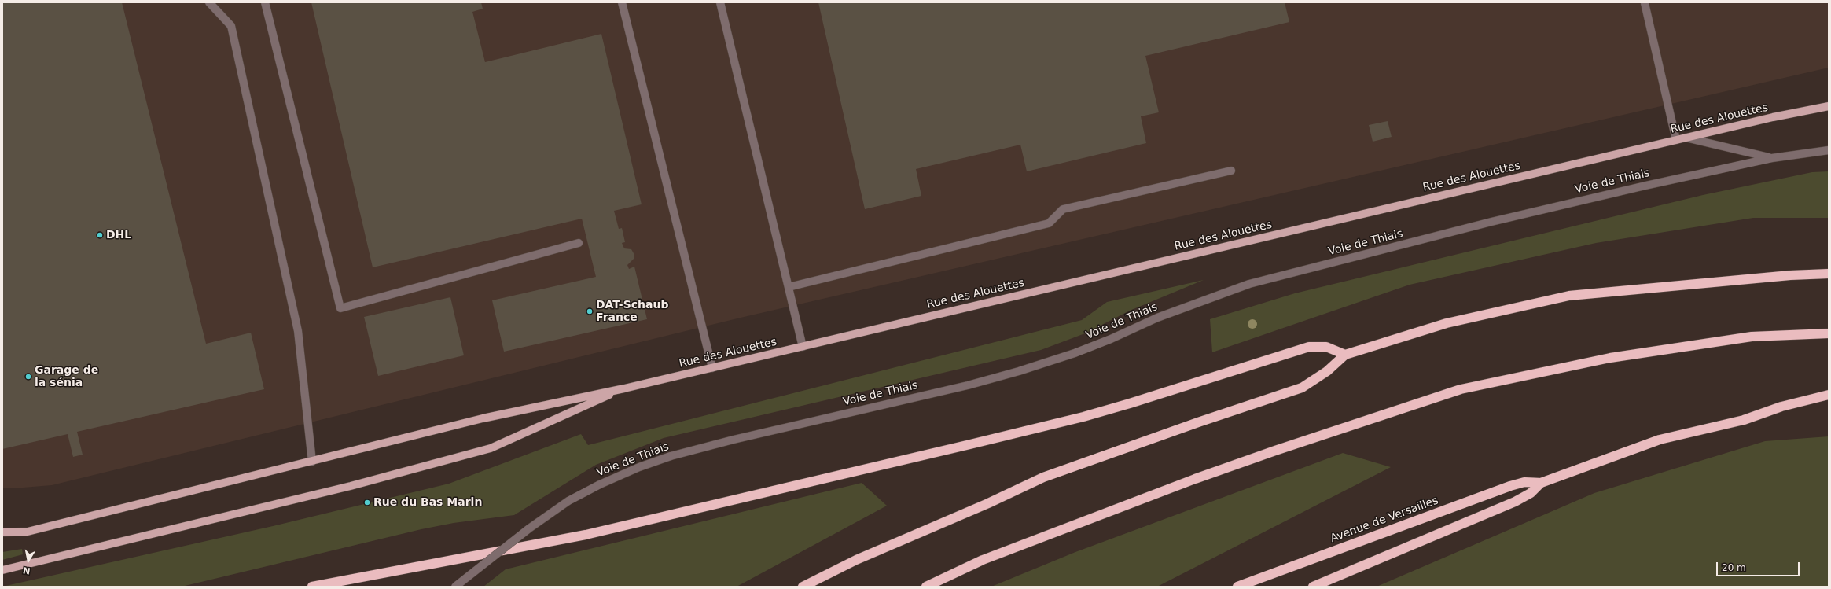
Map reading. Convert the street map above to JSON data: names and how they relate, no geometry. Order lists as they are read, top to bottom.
{
  "streets": {
    "highway": ["Avenue de Versailles"],
    "main road": ["Rue des Alouettes"],
    "lane": ["Voie de Thiais"]
  },
  "places": [
    "DHL",
    "DAT-Schaub France",
    "Garage de la sénia",
    "Rue du Bas Marin"
  ],
  "scale_bar": "20 m",
  "north": "bottom"
}
